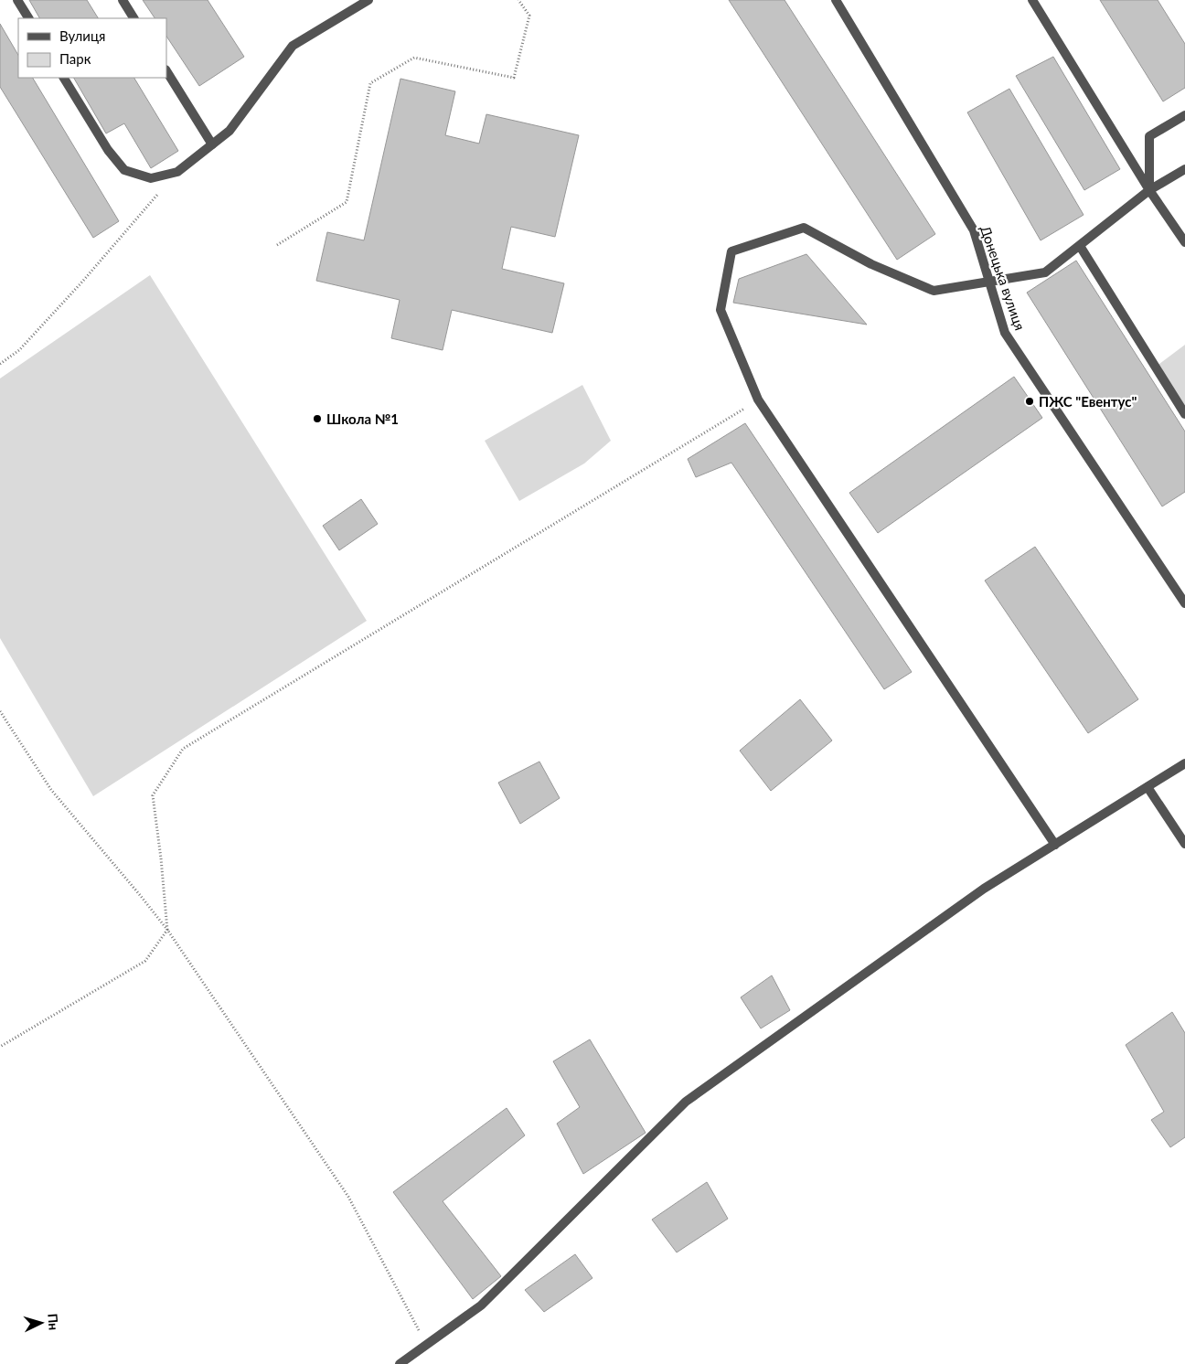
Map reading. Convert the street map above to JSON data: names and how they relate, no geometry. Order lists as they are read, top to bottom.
{
  "streets": {
    "street": ["Донецька вулиця"]
  },
  "places": ["ПЖС \"Евентус\"", "Школа №1"],
  "legend": ["Вулиця", "Парк"],
  "north": "right"
}
